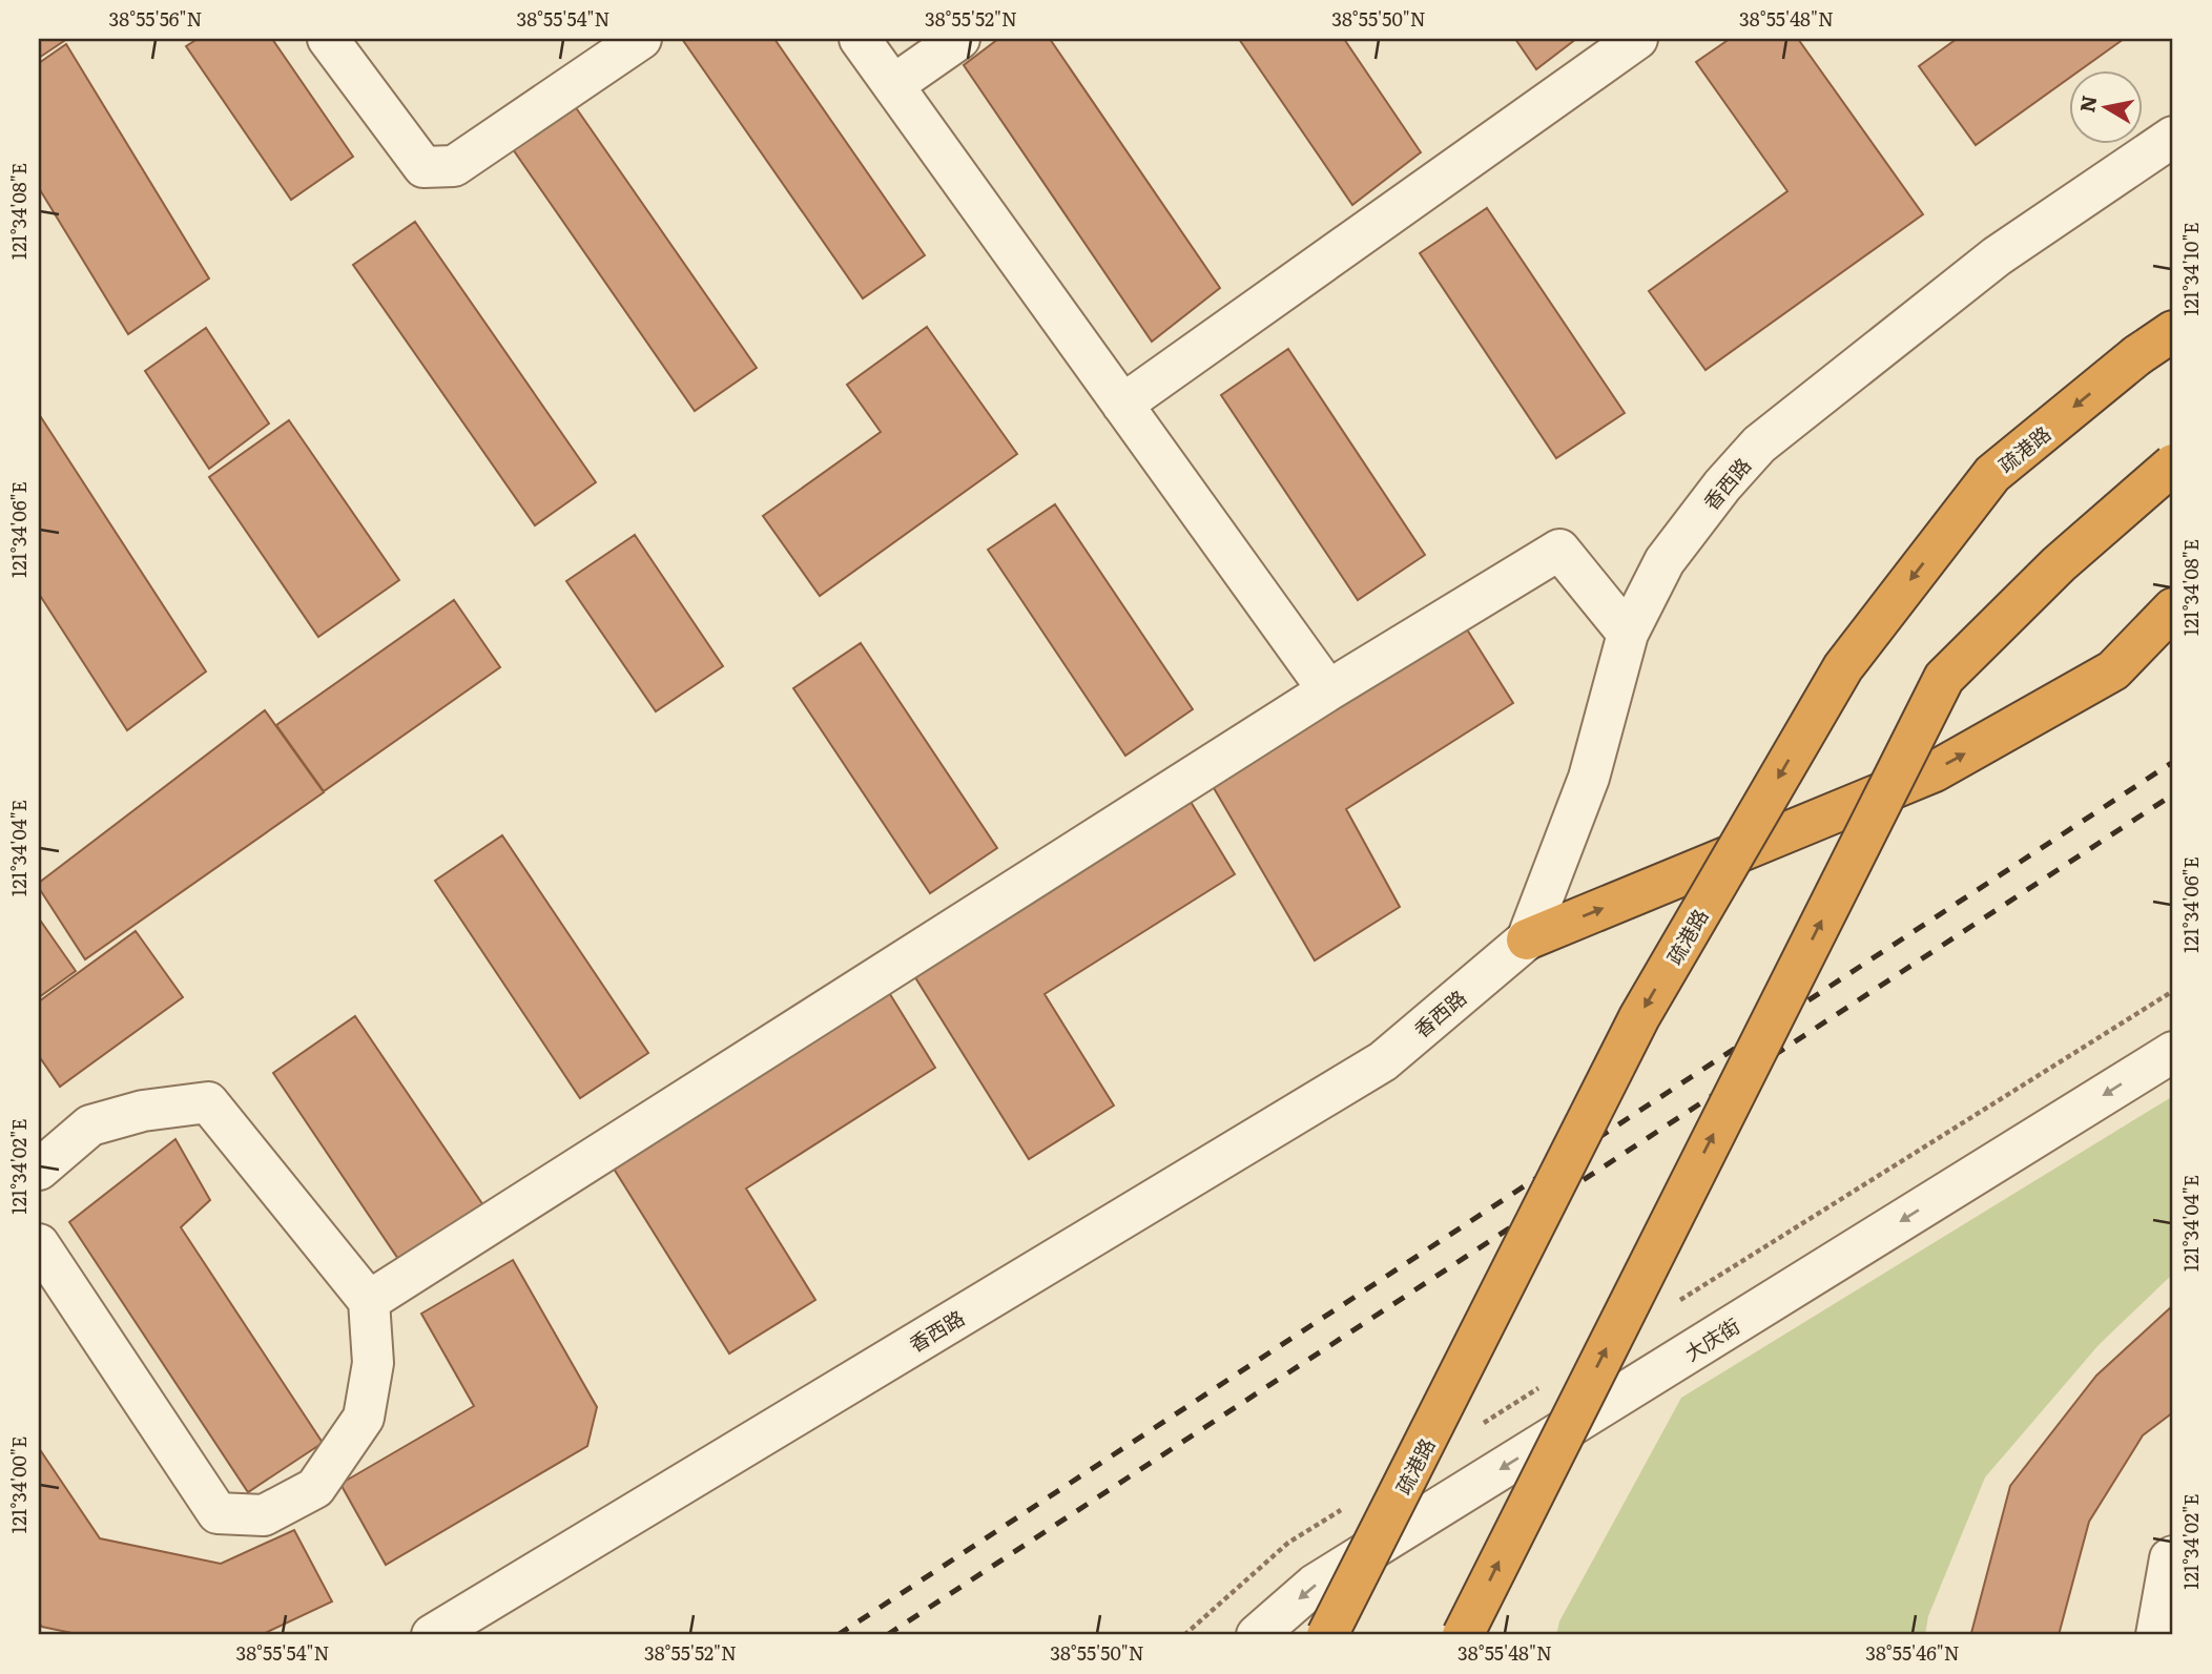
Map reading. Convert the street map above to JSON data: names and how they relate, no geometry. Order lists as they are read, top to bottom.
{
  "streets": {
    "highway": ["疏港路"],
    "street": ["香西路", "大庆街"]
  },
  "one_way": ["大庆街"],
  "north": "left",
  "coordinates": [
    "38°55'56\"N",
    "38°55'54\"N",
    "38°55'52\"N",
    "38°55'50\"N",
    "38°55'48\"N",
    "121°34'08\"E",
    "121°34'10\"E",
    "121°34'06\"E",
    "121°34'04\"E",
    "121°34'02\"E",
    "121°34'00\"E",
    "38°55'46\"N"
  ]
}
